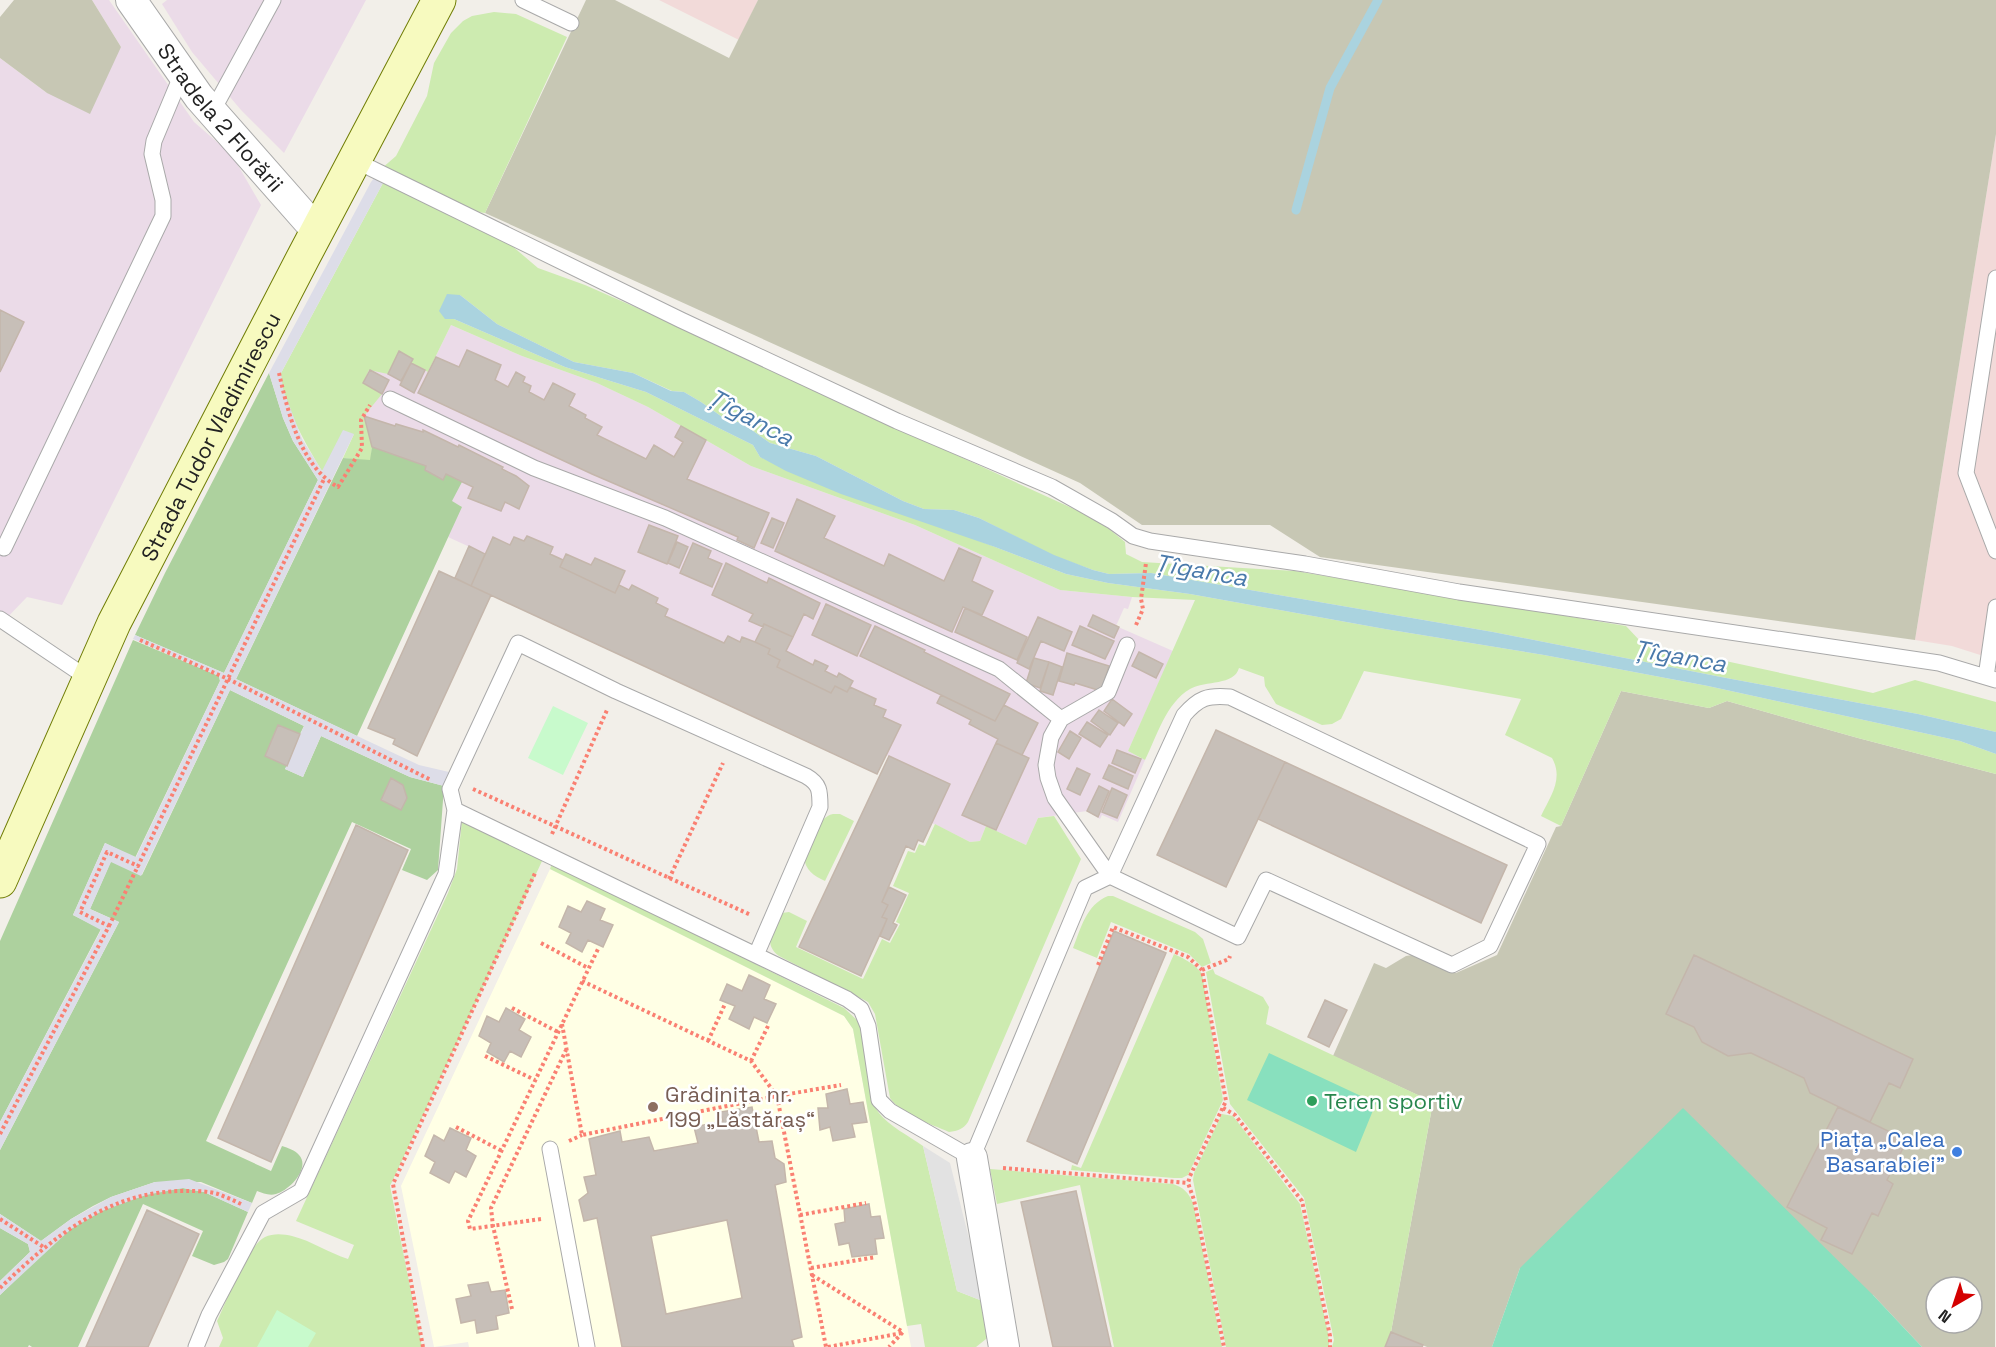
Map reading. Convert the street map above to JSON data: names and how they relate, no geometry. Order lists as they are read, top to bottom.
{
  "streets": {
    "main road": ["Strada Tudor Vladimirescu"],
    "street": ["Stradela 2 Florării"]
  },
  "crossings": [
    ["Stradela 2 Florării", "Strada Tudor Vladimirescu"]
  ],
  "water": ["Țîganca"],
  "places": ["Teren sportiv", "Grădinița nr. 199 „Lăstăraș“", "Piața „Calea Basarabiei”"],
  "north": "bottom left"
}
